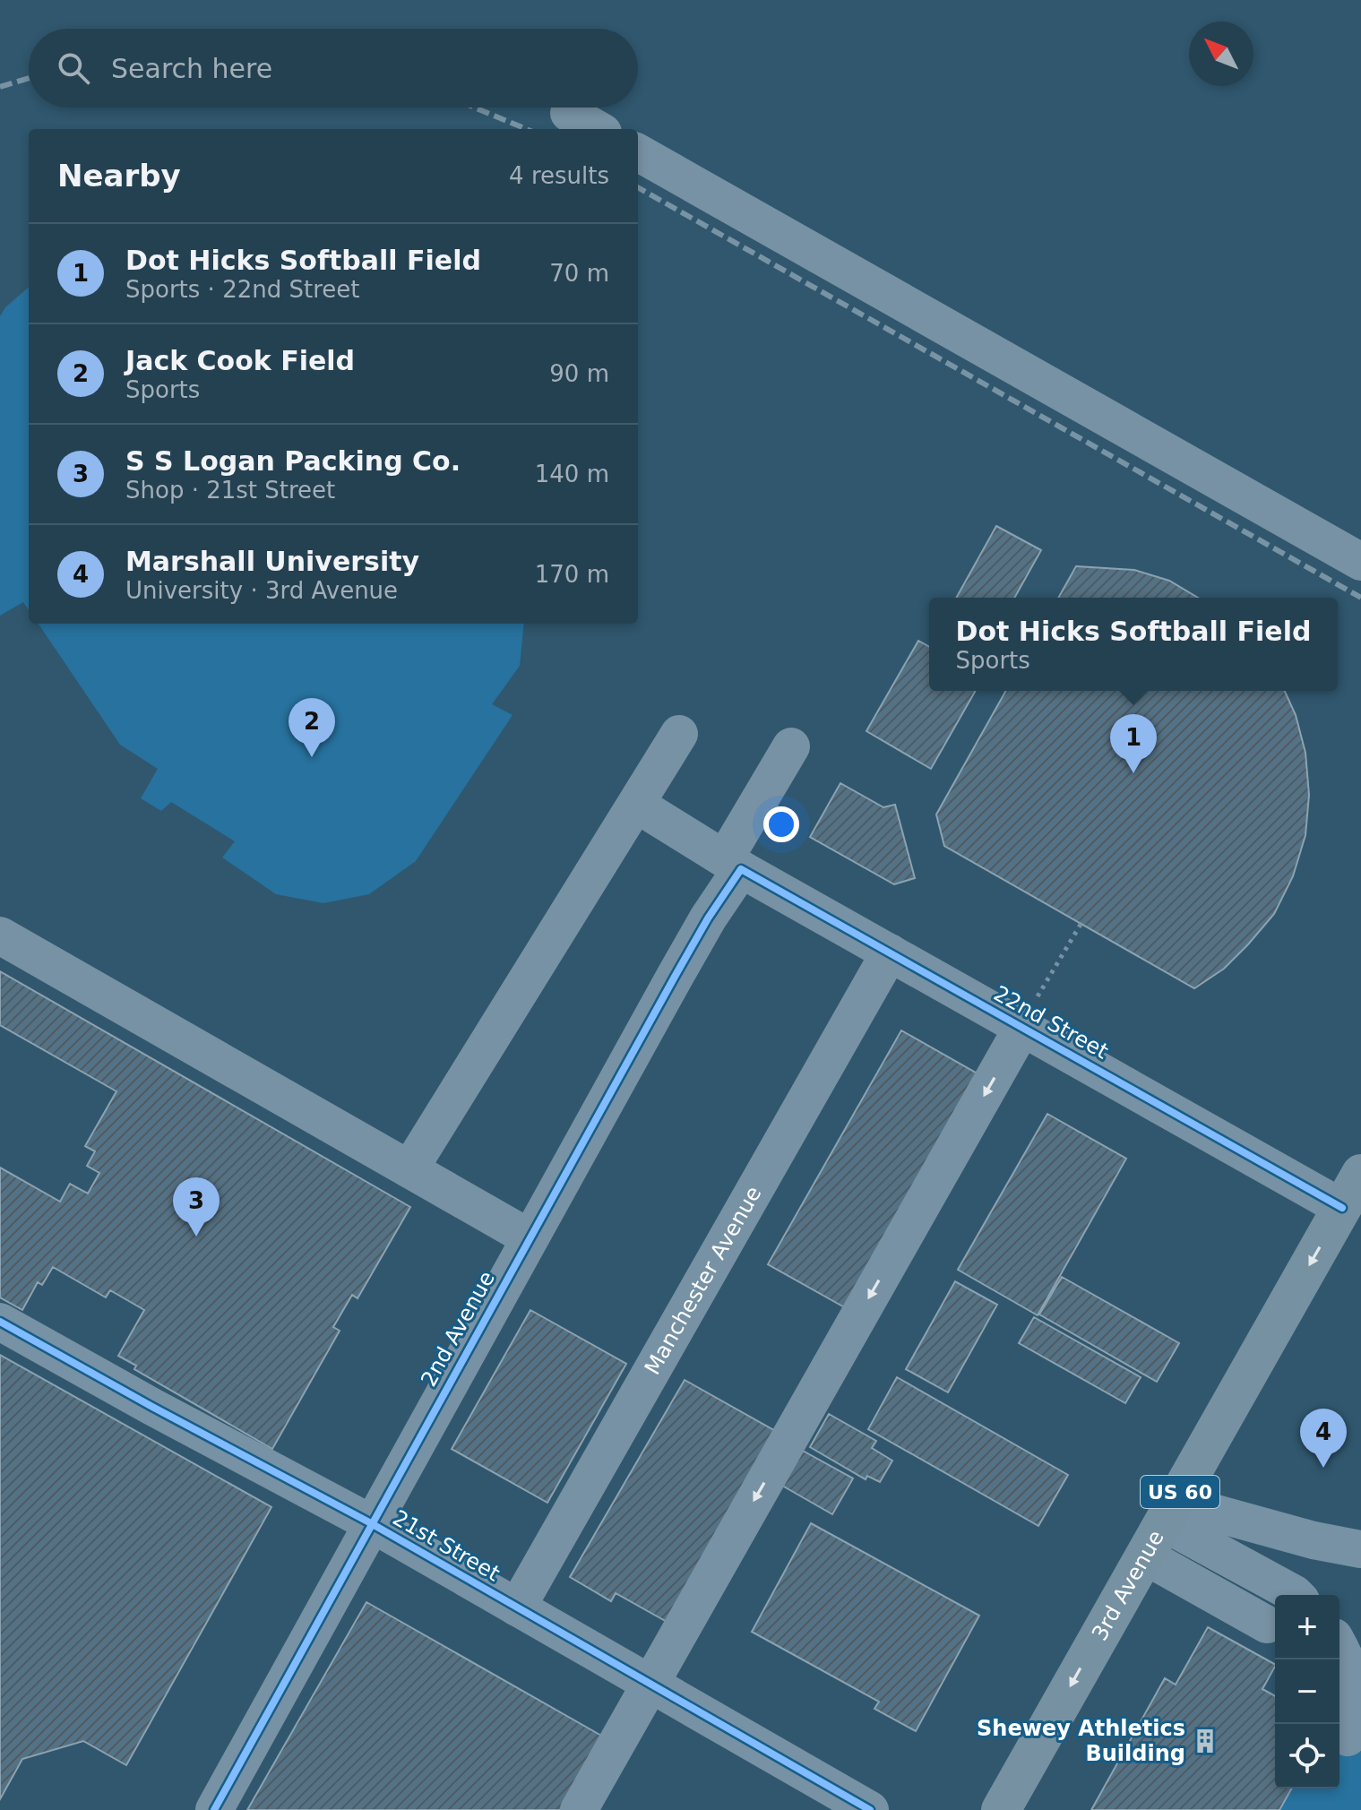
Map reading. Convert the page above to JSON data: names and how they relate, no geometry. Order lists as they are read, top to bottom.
{
  "streets": {
    "main road": ["US 60", "3rd Avenue"],
    "street": [
      "22nd Street",
      "Manchester Avenue",
      "2nd Avenue",
      "21st Street"
    ]
  },
  "crossings": [
    ["22nd Street", "Manchester Avenue"],
    ["22nd Street", "2nd Avenue"],
    ["22nd Street", "3rd Avenue"],
    ["Manchester Avenue", "21st Street"],
    ["2nd Avenue", "21st Street"]
  ],
  "one_way": ["3rd Avenue"],
  "places": {
    "building": ["Shewey Athletics Building"]
  },
  "north": "top left",
  "page": {
    "search": "Search here",
    "heading": ["Nearby", "4 results"],
    "list": [
      {
        "mark": "1",
        "name": "Dot Hicks Softball Field",
        "note": "Sports · 22nd Street",
        "value": "70 m"
      },
      {
        "mark": "2",
        "name": "Jack Cook Field",
        "note": "Sports",
        "value": "90 m"
      },
      {
        "mark": "3",
        "name": "S S Logan Packing Co.",
        "note": "Shop · 21st Street",
        "value": "140 m"
      },
      {
        "mark": "4",
        "name": "Marshall University",
        "note": "University · 3rd Avenue",
        "value": "170 m"
      }
    ],
    "popup": ["Dot Hicks Softball Field", "Sports"],
    "pins": [
      "2",
      "1",
      "3",
      "4"
    ],
    "map_buttons": ["+", "−"]
  }
}
